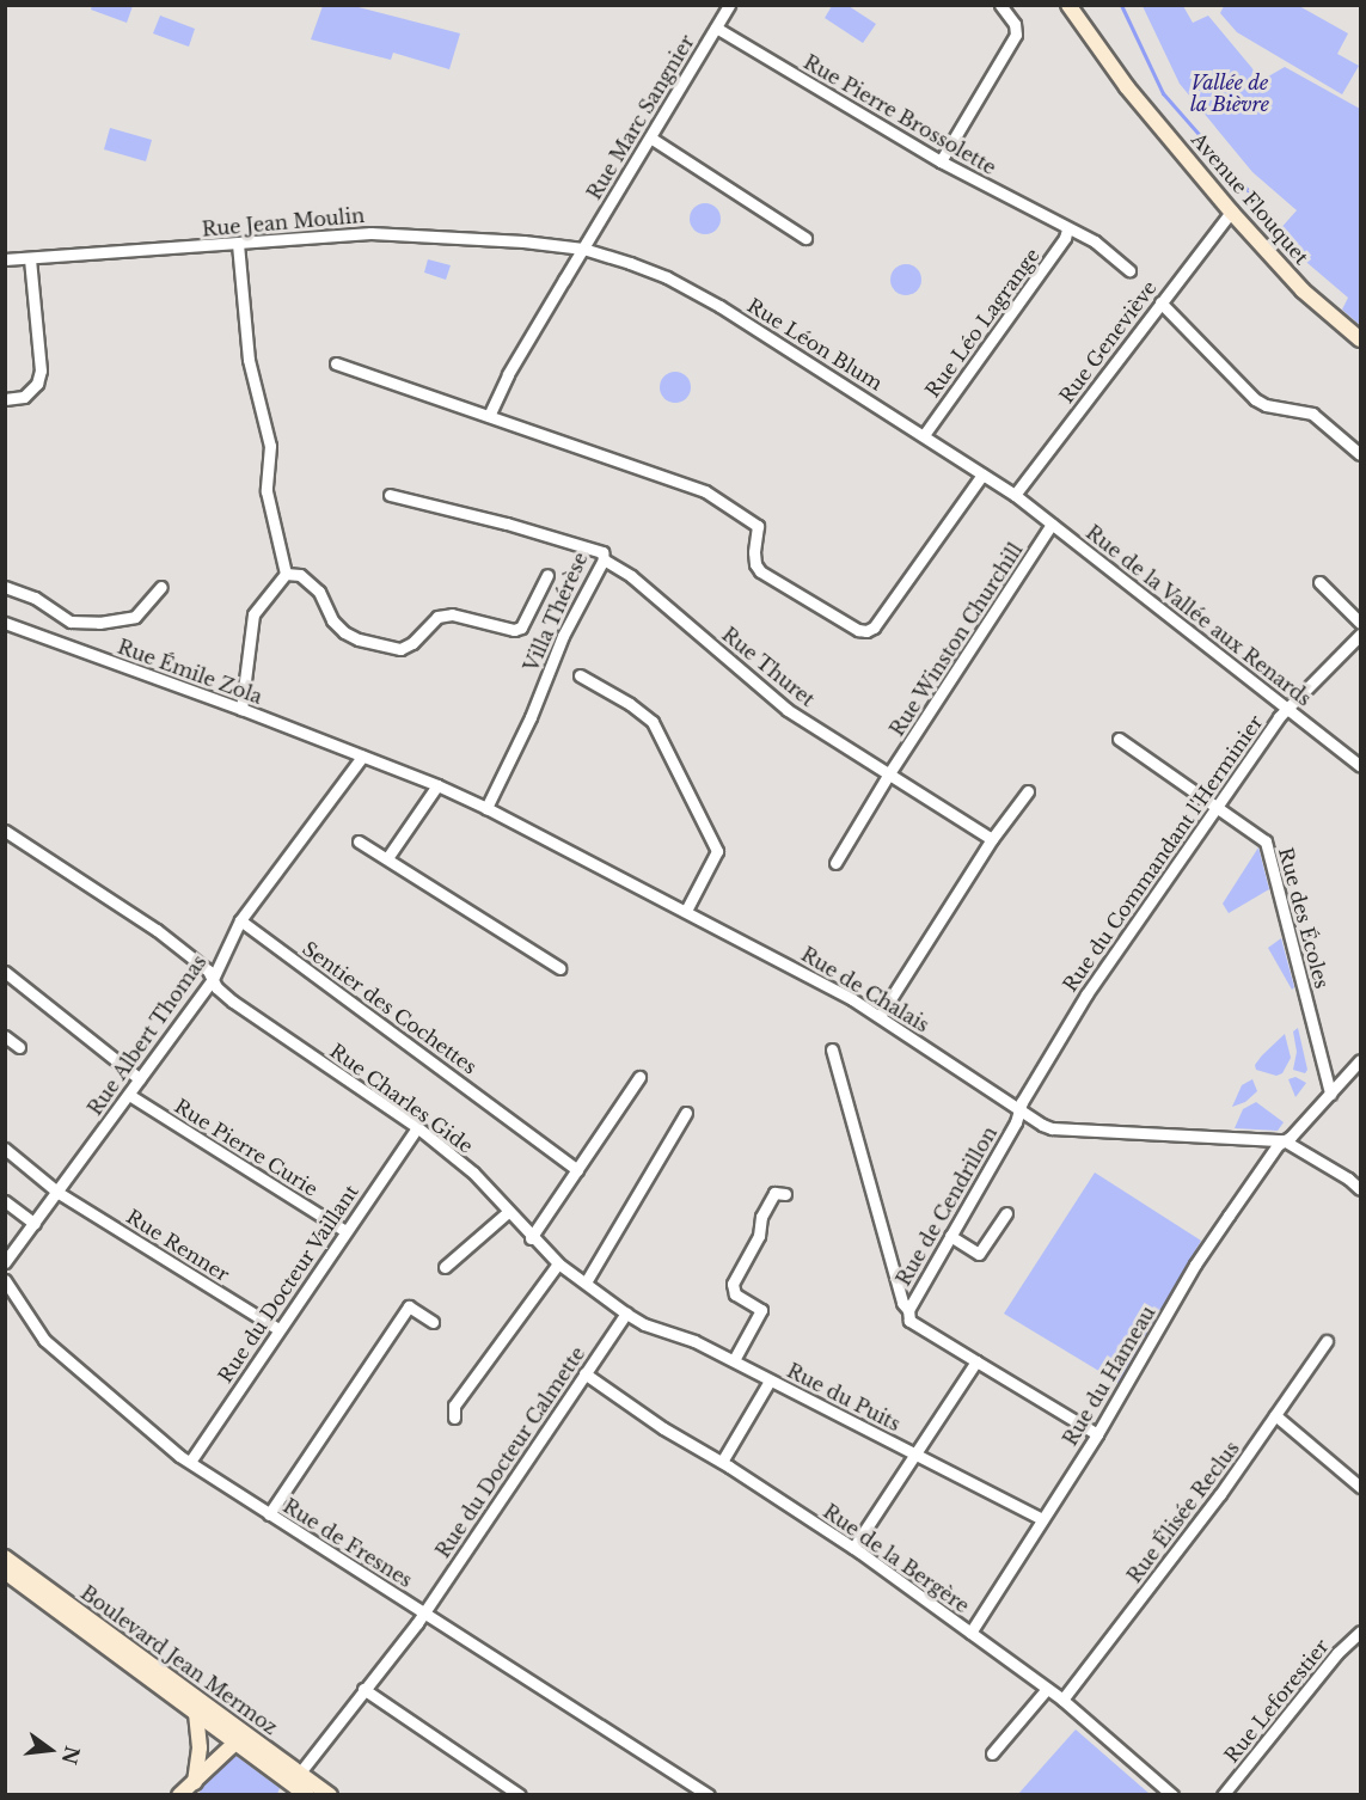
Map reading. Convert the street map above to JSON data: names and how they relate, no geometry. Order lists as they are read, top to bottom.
{
  "streets": {
    "main road": ["Avenue Flouquet", "Boulevard Jean Mermoz"],
    "street": [
      "Rue Pierre Brossolette",
      "Rue Marc Sangnier",
      "Rue Jean Moulin",
      "Rue Léo Lagrange",
      "Rue Geneviève",
      "Rue Léon Blum",
      "Villa Thérèse",
      "Rue de la Vallée aux Renards",
      "Rue Winston Churchill",
      "Rue Thuret",
      "Rue Émile Zola",
      "Rue du Commandant l'Herminier",
      "Rue des Écoles",
      "Rue de Chalais",
      "Sentier des Cochettes",
      "Rue Albert Thomas",
      "Rue Charles Gide",
      "Rue Pierre Curie",
      "Rue de Cendrillon",
      "Rue Renner",
      "Rue du Docteur Vaillant",
      "Rue du Hameau",
      "Rue du Puits",
      "Rue du Docteur Calmette",
      "Rue Élisée Reclus",
      "Rue de Fresnes",
      "Rue de la Bergère",
      "Rue Leforestier"
    ]
  },
  "crossings": [
    ["Rue Pierre Brossolette", "Rue Marc Sangnier"],
    ["Rue Pierre Brossolette", "Rue Léo Lagrange"],
    ["Rue Marc Sangnier", "Rue Jean Moulin"],
    ["Rue Marc Sangnier", "Rue Léon Blum"],
    ["Avenue Flouquet", "Rue Geneviève"],
    ["Rue Jean Moulin", "Rue Léon Blum"],
    ["Rue Léo Lagrange", "Rue Léon Blum"],
    ["Rue Geneviève", "Rue Léon Blum"],
    ["Rue Geneviève", "Rue de la Vallée aux Renards"],
    ["Rue Léon Blum", "Rue de la Vallée aux Renards"],
    ["Villa Thérèse", "Rue Thuret"],
    ["Villa Thérèse", "Rue de Chalais"],
    ["Rue de la Vallée aux Renards", "Rue Winston Churchill"],
    ["Rue de la Vallée aux Renards", "Rue du Commandant l'Herminier"],
    ["Rue Winston Churchill", "Rue Thuret"],
    ["Rue Émile Zola", "Rue de Chalais"],
    ["Rue Émile Zola", "Rue Albert Thomas"],
    ["Rue du Commandant l'Herminier", "Rue des Écoles"],
    ["Rue du Commandant l'Herminier", "Rue de Chalais"],
    ["Rue du Commandant l'Herminier", "Rue de Cendrillon"],
    ["Rue des Écoles", "Rue du Hameau"],
    ["Rue de Chalais", "Rue Albert Thomas"],
    ["Rue de Chalais", "Rue de Cendrillon"],
    ["Rue de Chalais", "Rue du Hameau"],
    ["Sentier des Cochettes", "Rue Albert Thomas"],
    ["Rue Albert Thomas", "Rue Charles Gide"],
    ["Rue Albert Thomas", "Rue Pierre Curie"],
    ["Rue Albert Thomas", "Rue Renner"],
    ["Rue Charles Gide", "Rue du Docteur Vaillant"],
    ["Rue Charles Gide", "Rue du Puits"],
    ["Rue Charles Gide", "Rue du Docteur Calmette"],
    ["Rue Pierre Curie", "Rue du Docteur Vaillant"],
    ["Rue Renner", "Rue du Docteur Vaillant"],
    ["Rue du Docteur Vaillant", "Rue de Fresnes"],
    ["Rue du Hameau", "Rue du Puits"],
    ["Rue du Hameau", "Rue de la Bergère"],
    ["Rue du Puits", "Rue du Docteur Calmette"],
    ["Rue du Docteur Calmette", "Rue de Fresnes"],
    ["Rue du Docteur Calmette", "Rue de la Bergère"],
    ["Rue du Docteur Calmette", "Boulevard Jean Mermoz"],
    ["Rue Élisée Reclus", "Rue de la Bergère"]
  ],
  "parks": ["Vallée de la Bièvre"],
  "north": "right"
}
